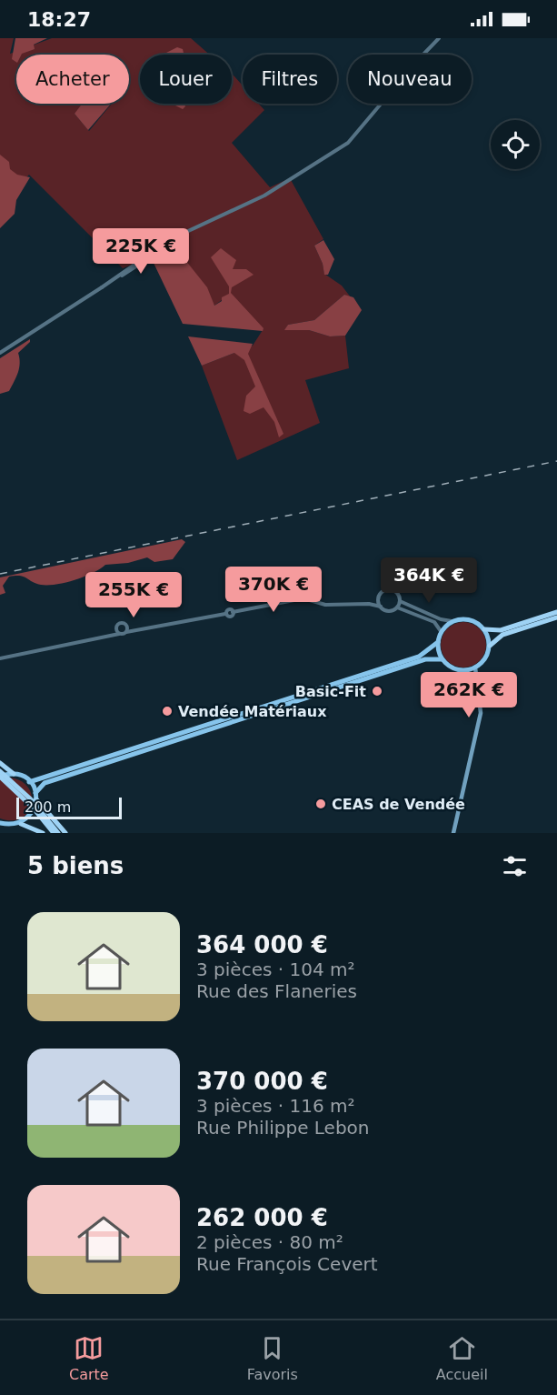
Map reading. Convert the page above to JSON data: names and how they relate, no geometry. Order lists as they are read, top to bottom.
{
  "places": ["Basic-Fit", "Vendée Matériaux", "CEAS de Vendée"],
  "scale_bar": "200 m",
  "page": {
    "status": "18:27",
    "chip": [
      "Acheter",
      "Louer",
      "Filtres",
      "Nouveau"
    ],
    "price": [
      "225K €",
      "364K €",
      "370K €",
      "255K €",
      "262K €"
    ],
    "scale": "200 m",
    "heading": "5 biens",
    "list": [
      {
        "name": "364 000 €",
        "note": "3 pièces · 104 m² · Rue des Flaneries"
      },
      {
        "name": "370 000 €",
        "note": "3 pièces · 116 m² · Rue Philippe Lebon"
      },
      {
        "name": "262 000 €",
        "note": "2 pièces · 80 m² · Rue François Cevert"
      }
    ],
    "tabs": ["Carte", "Favoris", "Accueil"]
  }
}
